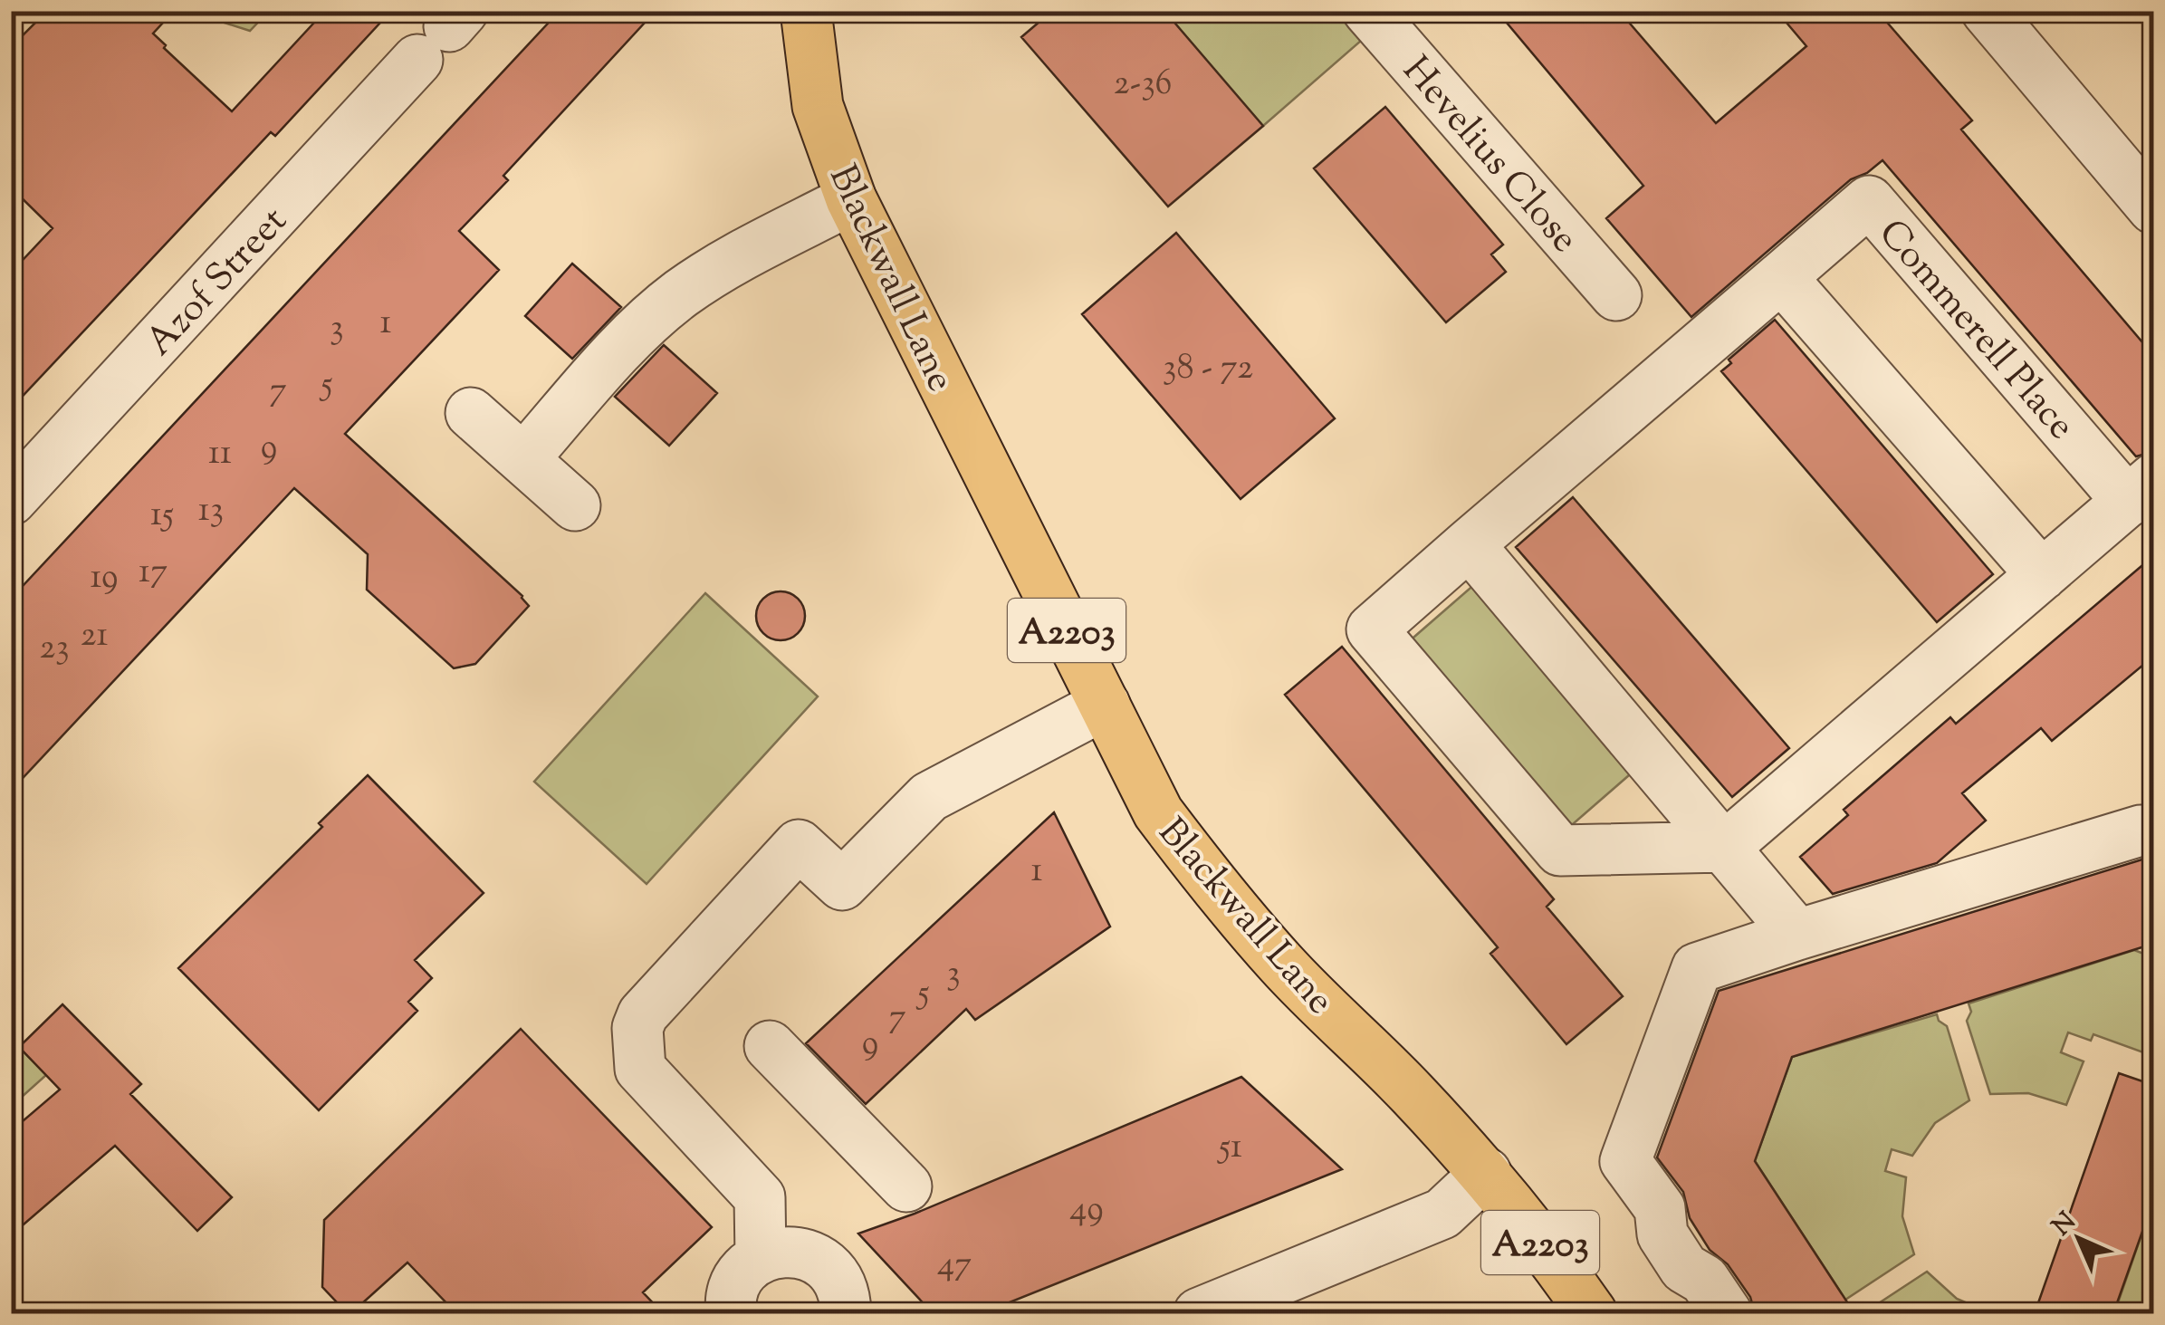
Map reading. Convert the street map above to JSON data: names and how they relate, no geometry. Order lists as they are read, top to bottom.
{
  "streets": {
    "main road": ["Blackwall Lane", "A2203"],
    "street": ["Hevelius Close", "Azof Street", "Commerell Place"]
  },
  "house_numbers": [
    "2-36",
    "1",
    "3",
    "38 - 72",
    "5",
    "7",
    "9",
    "11",
    "13",
    "15",
    "17",
    "19",
    "21",
    "23",
    "1",
    "3",
    "5",
    "7",
    "9",
    "51",
    "49",
    "47"
  ],
  "north": "top left"
}
